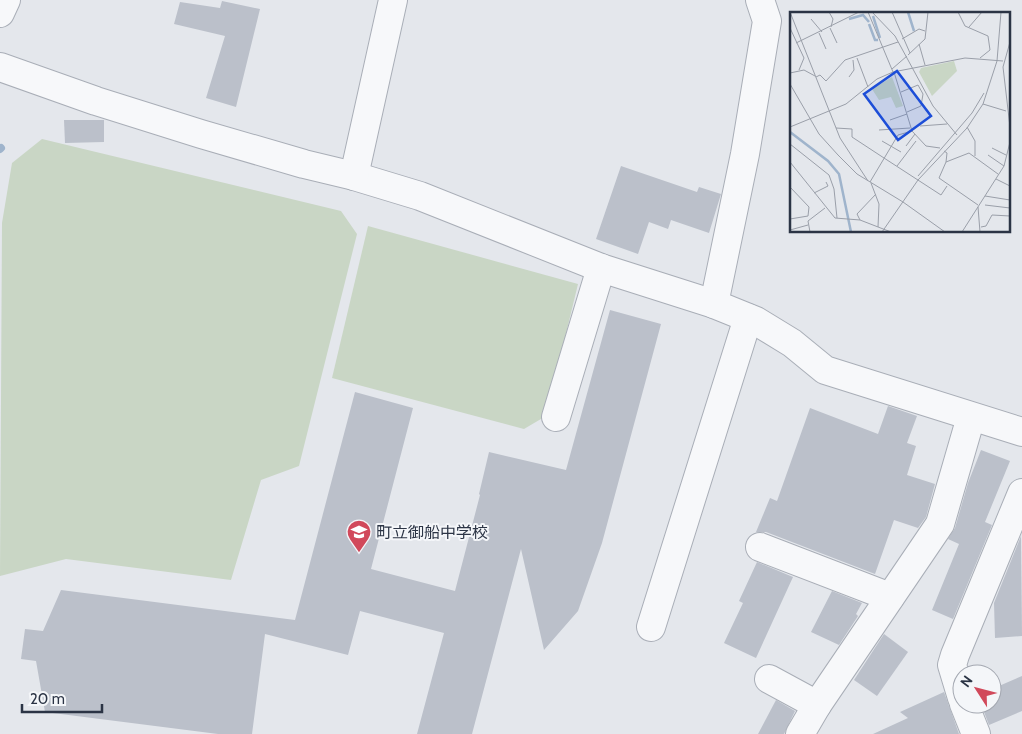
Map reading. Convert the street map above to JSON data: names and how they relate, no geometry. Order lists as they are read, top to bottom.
{
  "places": {
    "school or university": ["町立御船中学校"]
  },
  "scale_bar": "20 m",
  "north": "top left"
}
